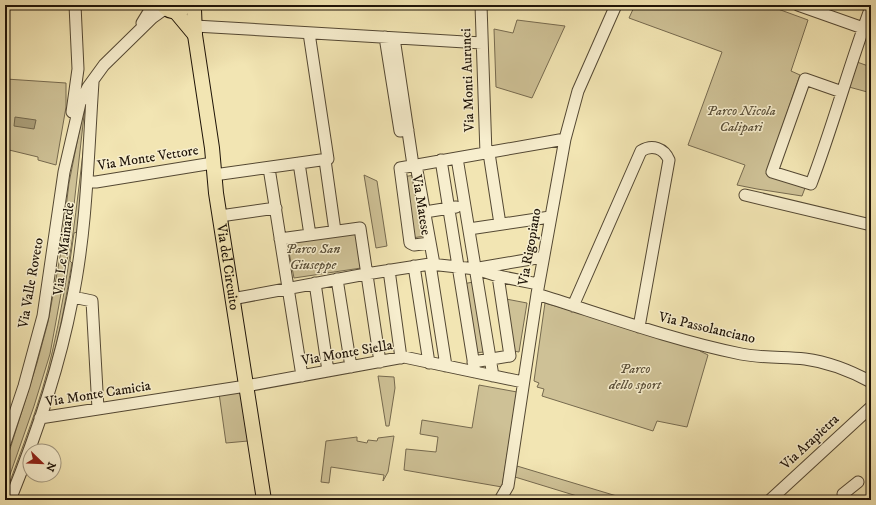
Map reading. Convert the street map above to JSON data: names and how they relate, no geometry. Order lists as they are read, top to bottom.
{
  "streets": {
    "main road": ["Via del Circuito"],
    "street": [
      "Via Monti Aurunci",
      "Via Monte Vettore",
      "Via Matese",
      "Via Rigopiano",
      "Via Le Mainarde",
      "Via Valle Roveto",
      "Via Passolanciano",
      "Via Monte Siella",
      "Via Monte Camicia",
      "Via Arapietra"
    ]
  },
  "crossings": [
    ["Via Monti Aurunci", "Via Matese"],
    ["Via Monte Vettore", "Via Le Mainarde"],
    ["Via Monte Vettore", "Via del Circuito"],
    ["Via Matese", "Via Rigopiano"],
    ["Via Matese", "Via Passolanciano"],
    ["Via Rigopiano", "Via Passolanciano"],
    ["Via Rigopiano", "Via Monte Siella"],
    ["Via Le Mainarde", "Via Valle Roveto"],
    ["Via Le Mainarde", "Via Monte Camicia"],
    ["Via del Circuito", "Via Passolanciano"],
    ["Via del Circuito", "Via Monte Siella"],
    ["Via del Circuito", "Via Monte Camicia"],
    ["Via Monte Siella", "Via Monte Camicia"]
  ],
  "parks": ["Parco Nicola Calipari", "Parco San Giuseppe", "Parco dello sport"],
  "north": "bottom right"
}
